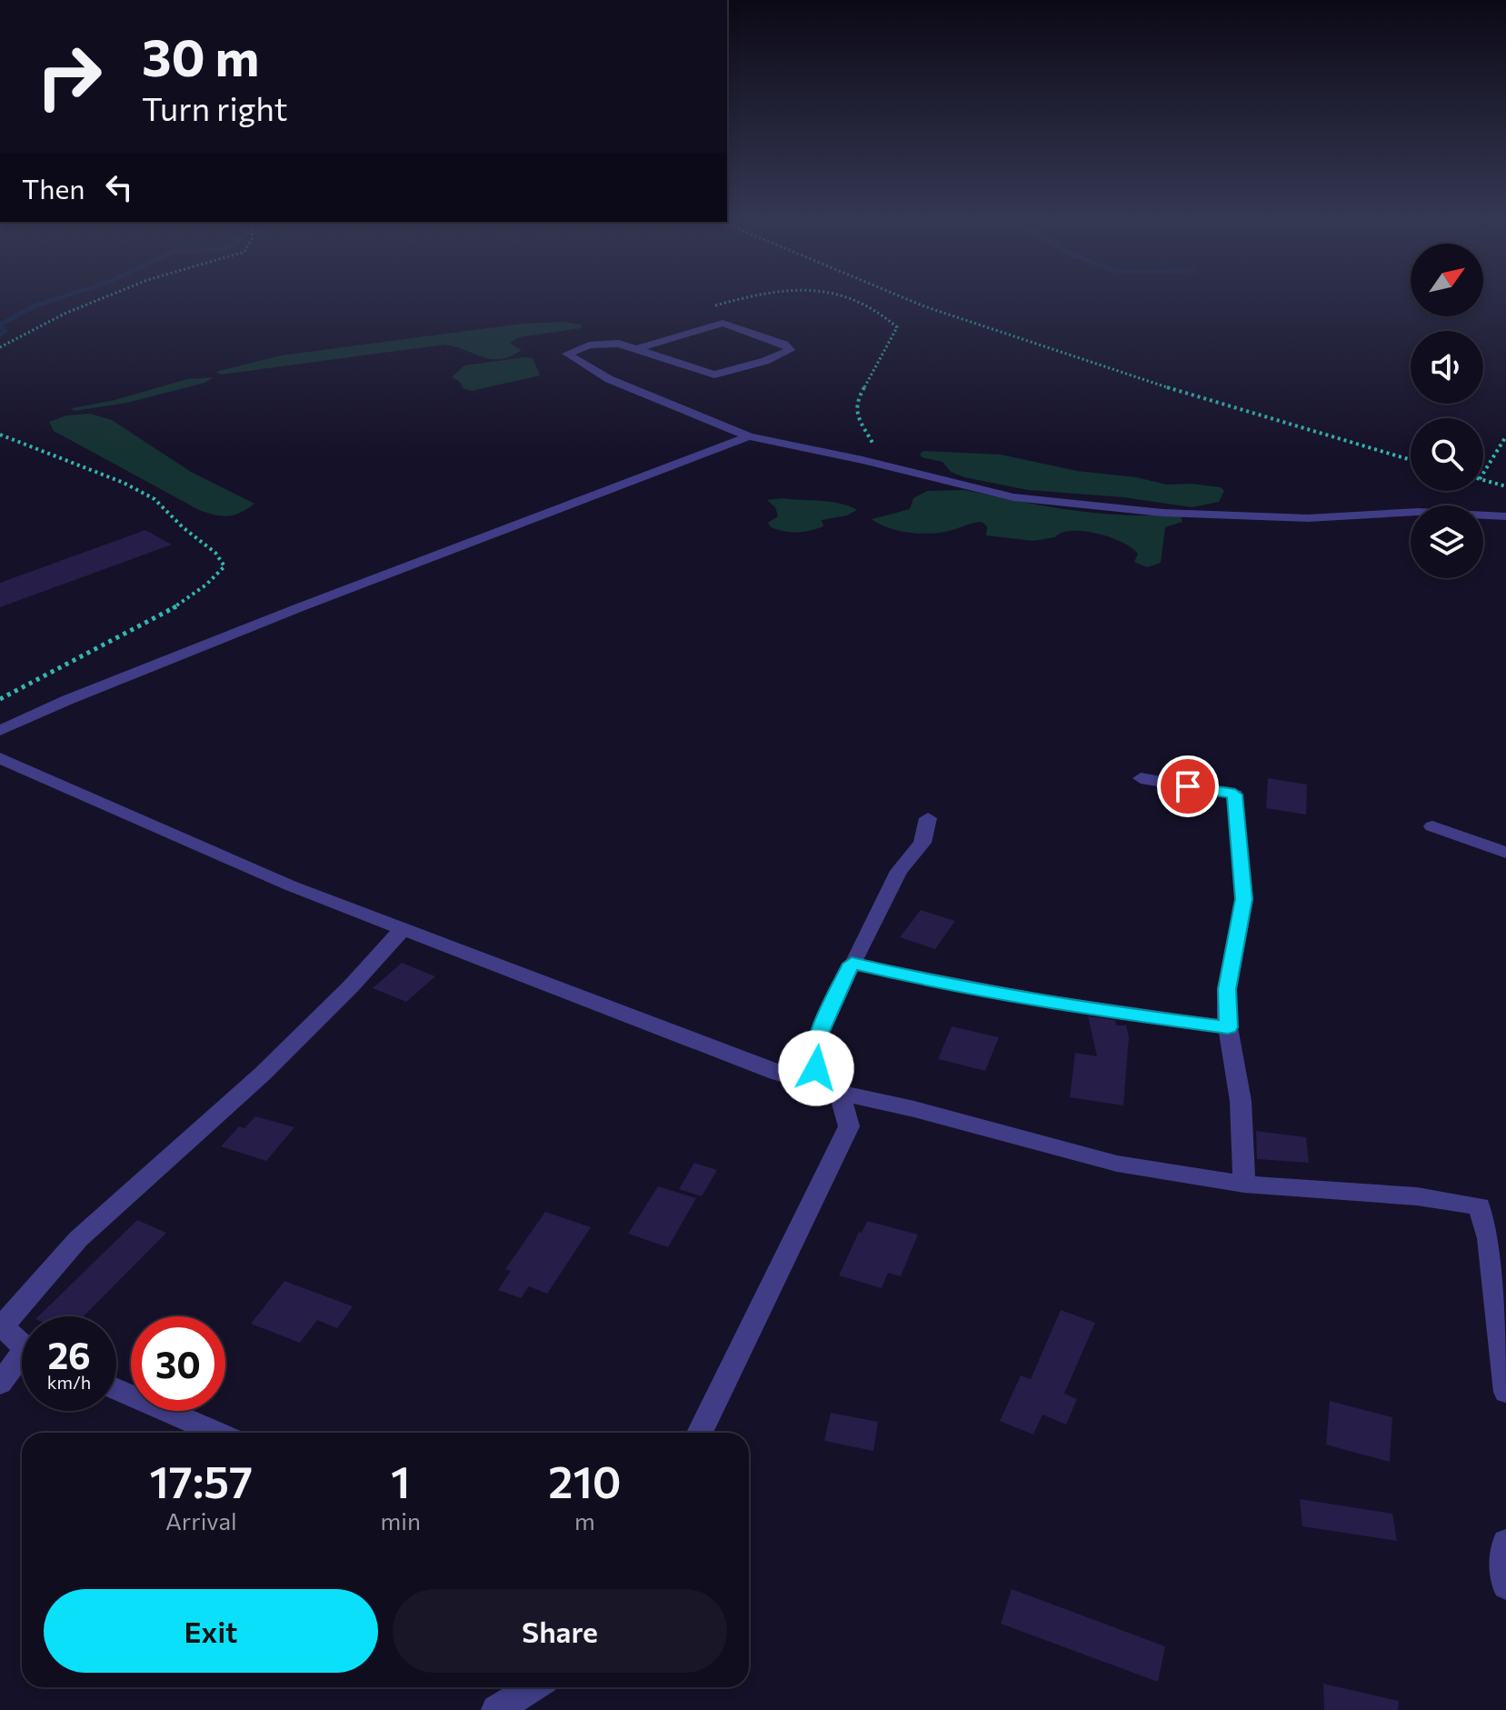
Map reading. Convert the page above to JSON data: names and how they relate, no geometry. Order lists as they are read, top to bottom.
{
  "north": "top right",
  "page": {
    "turn": ["30 m", "Turn right"],
    "then": "Then",
    "speed": "26 km/h",
    "limit": "30",
    "eta": [
      "17:57",
      "Arrival",
      "1",
      "min",
      "210",
      "m"
    ],
    "buttons": ["Exit", "Share"]
  }
}
